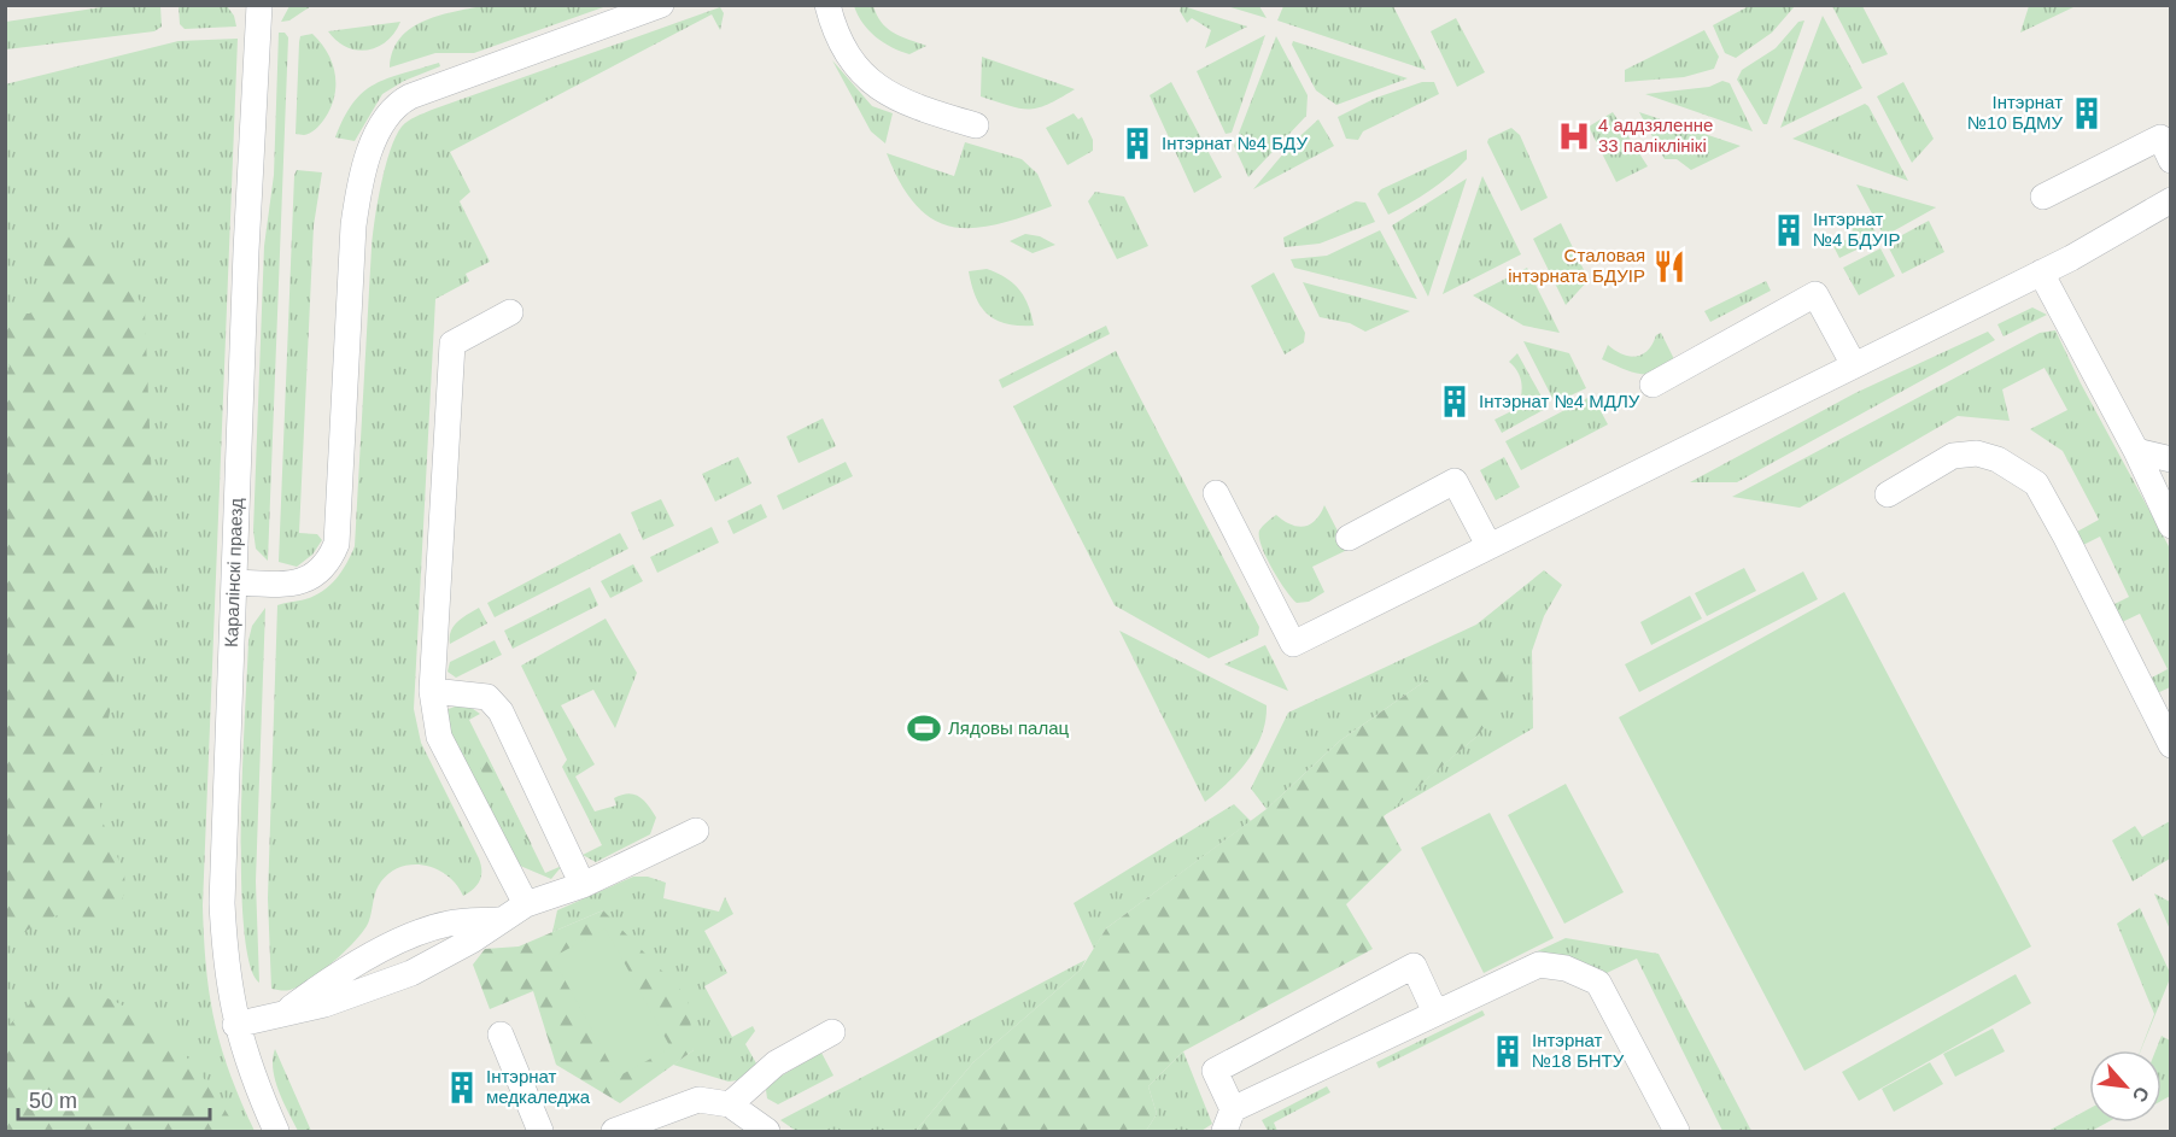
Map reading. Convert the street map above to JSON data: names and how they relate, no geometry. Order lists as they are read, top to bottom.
{
  "streets": {
    "street": ["Каралінскі праезд"]
  },
  "places": {
    "building": [
      "Інтэрнат №10 БДМУ",
      "Інтэрнат №4 БДУ",
      "Інтэрнат №4 БДУІР",
      "Інтэрнат №4 МДЛУ",
      "Інтэрнат №18 БНТУ",
      "Інтэрнат медкаледжа"
    ],
    "hospital": ["4 аддзяленне 33 паліклінікі"],
    "restaurant": ["Сталовая інтэрната БДУІР"],
    "sports": ["Лядовы палац"]
  },
  "scale_bar": "50 m",
  "north": "bottom right"
}
